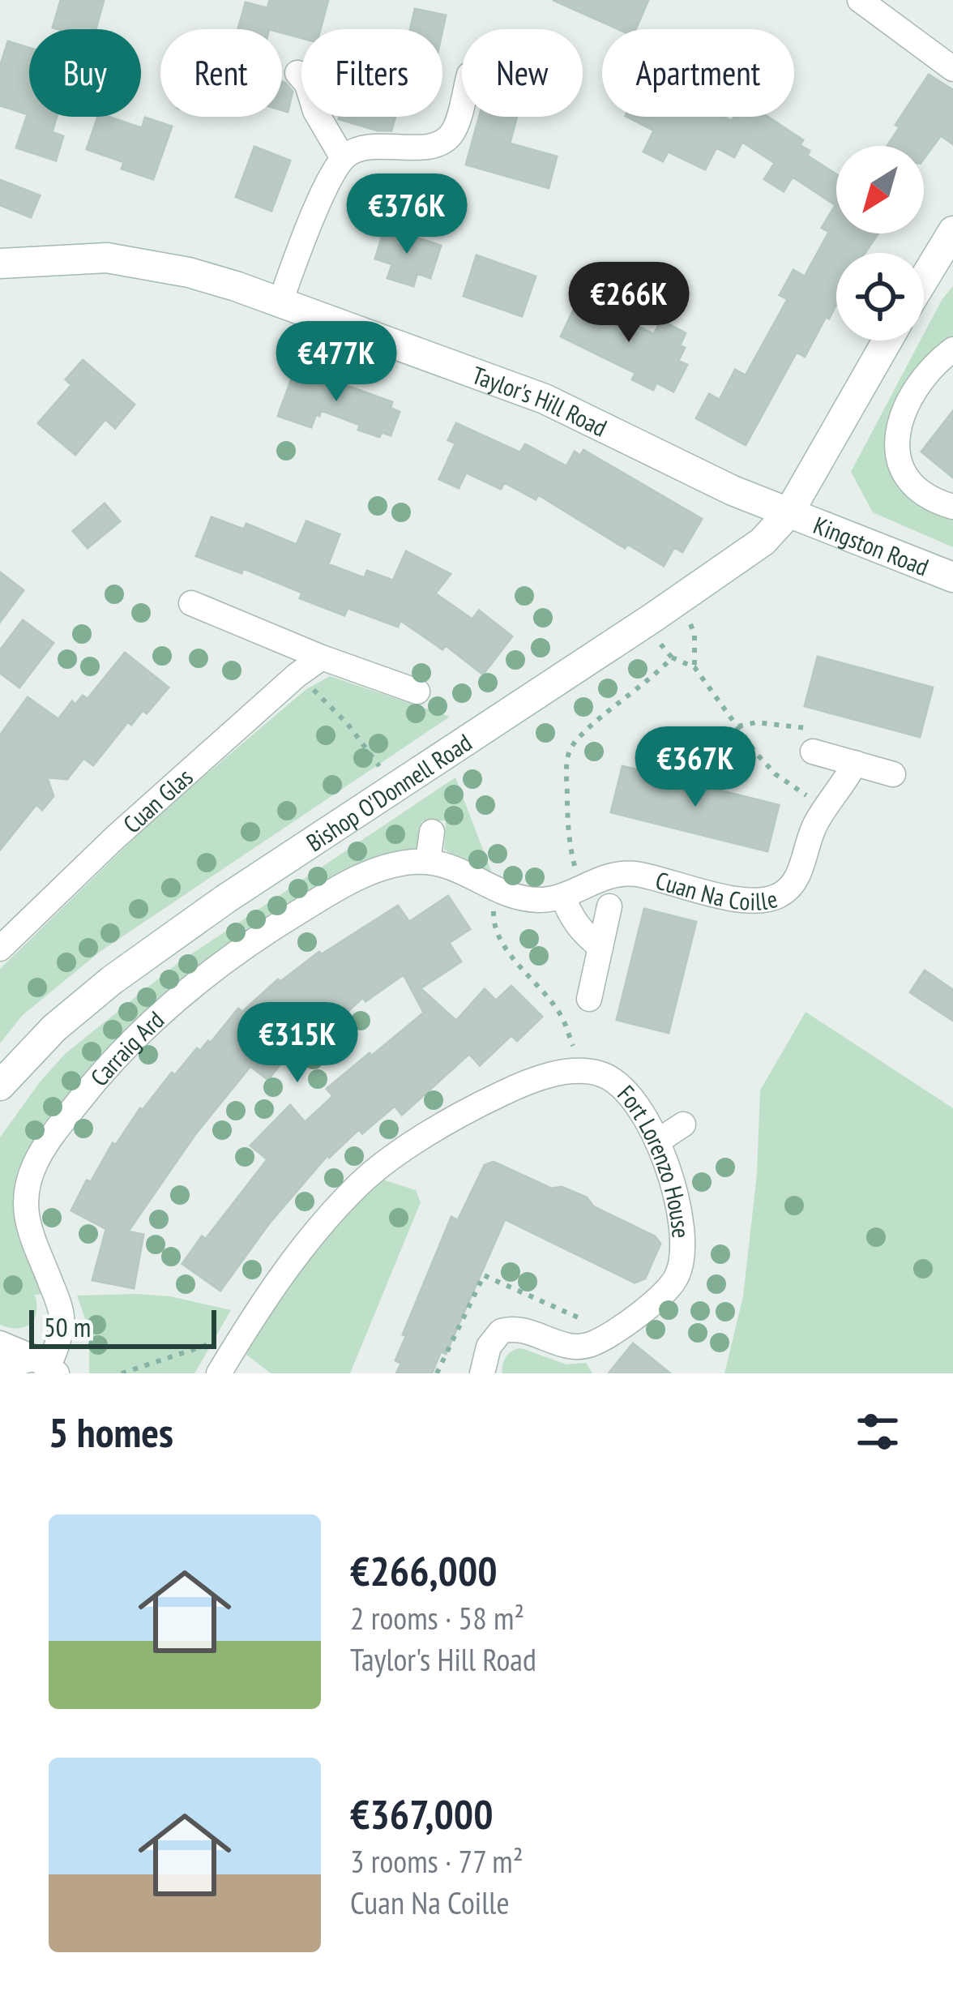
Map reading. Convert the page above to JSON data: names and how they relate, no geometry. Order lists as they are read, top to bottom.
{
  "streets": {
    "main road": ["Taylor's Hill Road", "Kingston Road", "Bishop O'Donnell Road"],
    "street": [
      "Cuan Glas",
      "Cuan Na Coille",
      "Carraig Ard",
      "Fort Lorenzo House"
    ]
  },
  "crossings": [
    ["Taylor's Hill Road", "Kingston Road"],
    ["Taylor's Hill Road", "Bishop O'Donnell Road"],
    ["Kingston Road", "Bishop O'Donnell Road"],
    ["Cuan Na Coille", "Carraig Ard"]
  ],
  "scale_bar": "50 m",
  "north": "bottom left",
  "page": {
    "chip": [
      "Buy",
      "Rent",
      "Filters",
      "New",
      "Apartment"
    ],
    "price": [
      "€376K",
      "€266K",
      "€477K",
      "€367K",
      "€315K"
    ],
    "scale": "50 m",
    "heading": "5 homes",
    "list": [
      {
        "name": "€266,000",
        "note": "2 rooms · 58 m² · Taylor's Hill Road"
      },
      {
        "name": "€367,000",
        "note": "3 rooms · 77 m² · Cuan Na Coille"
      }
    ]
  }
}
